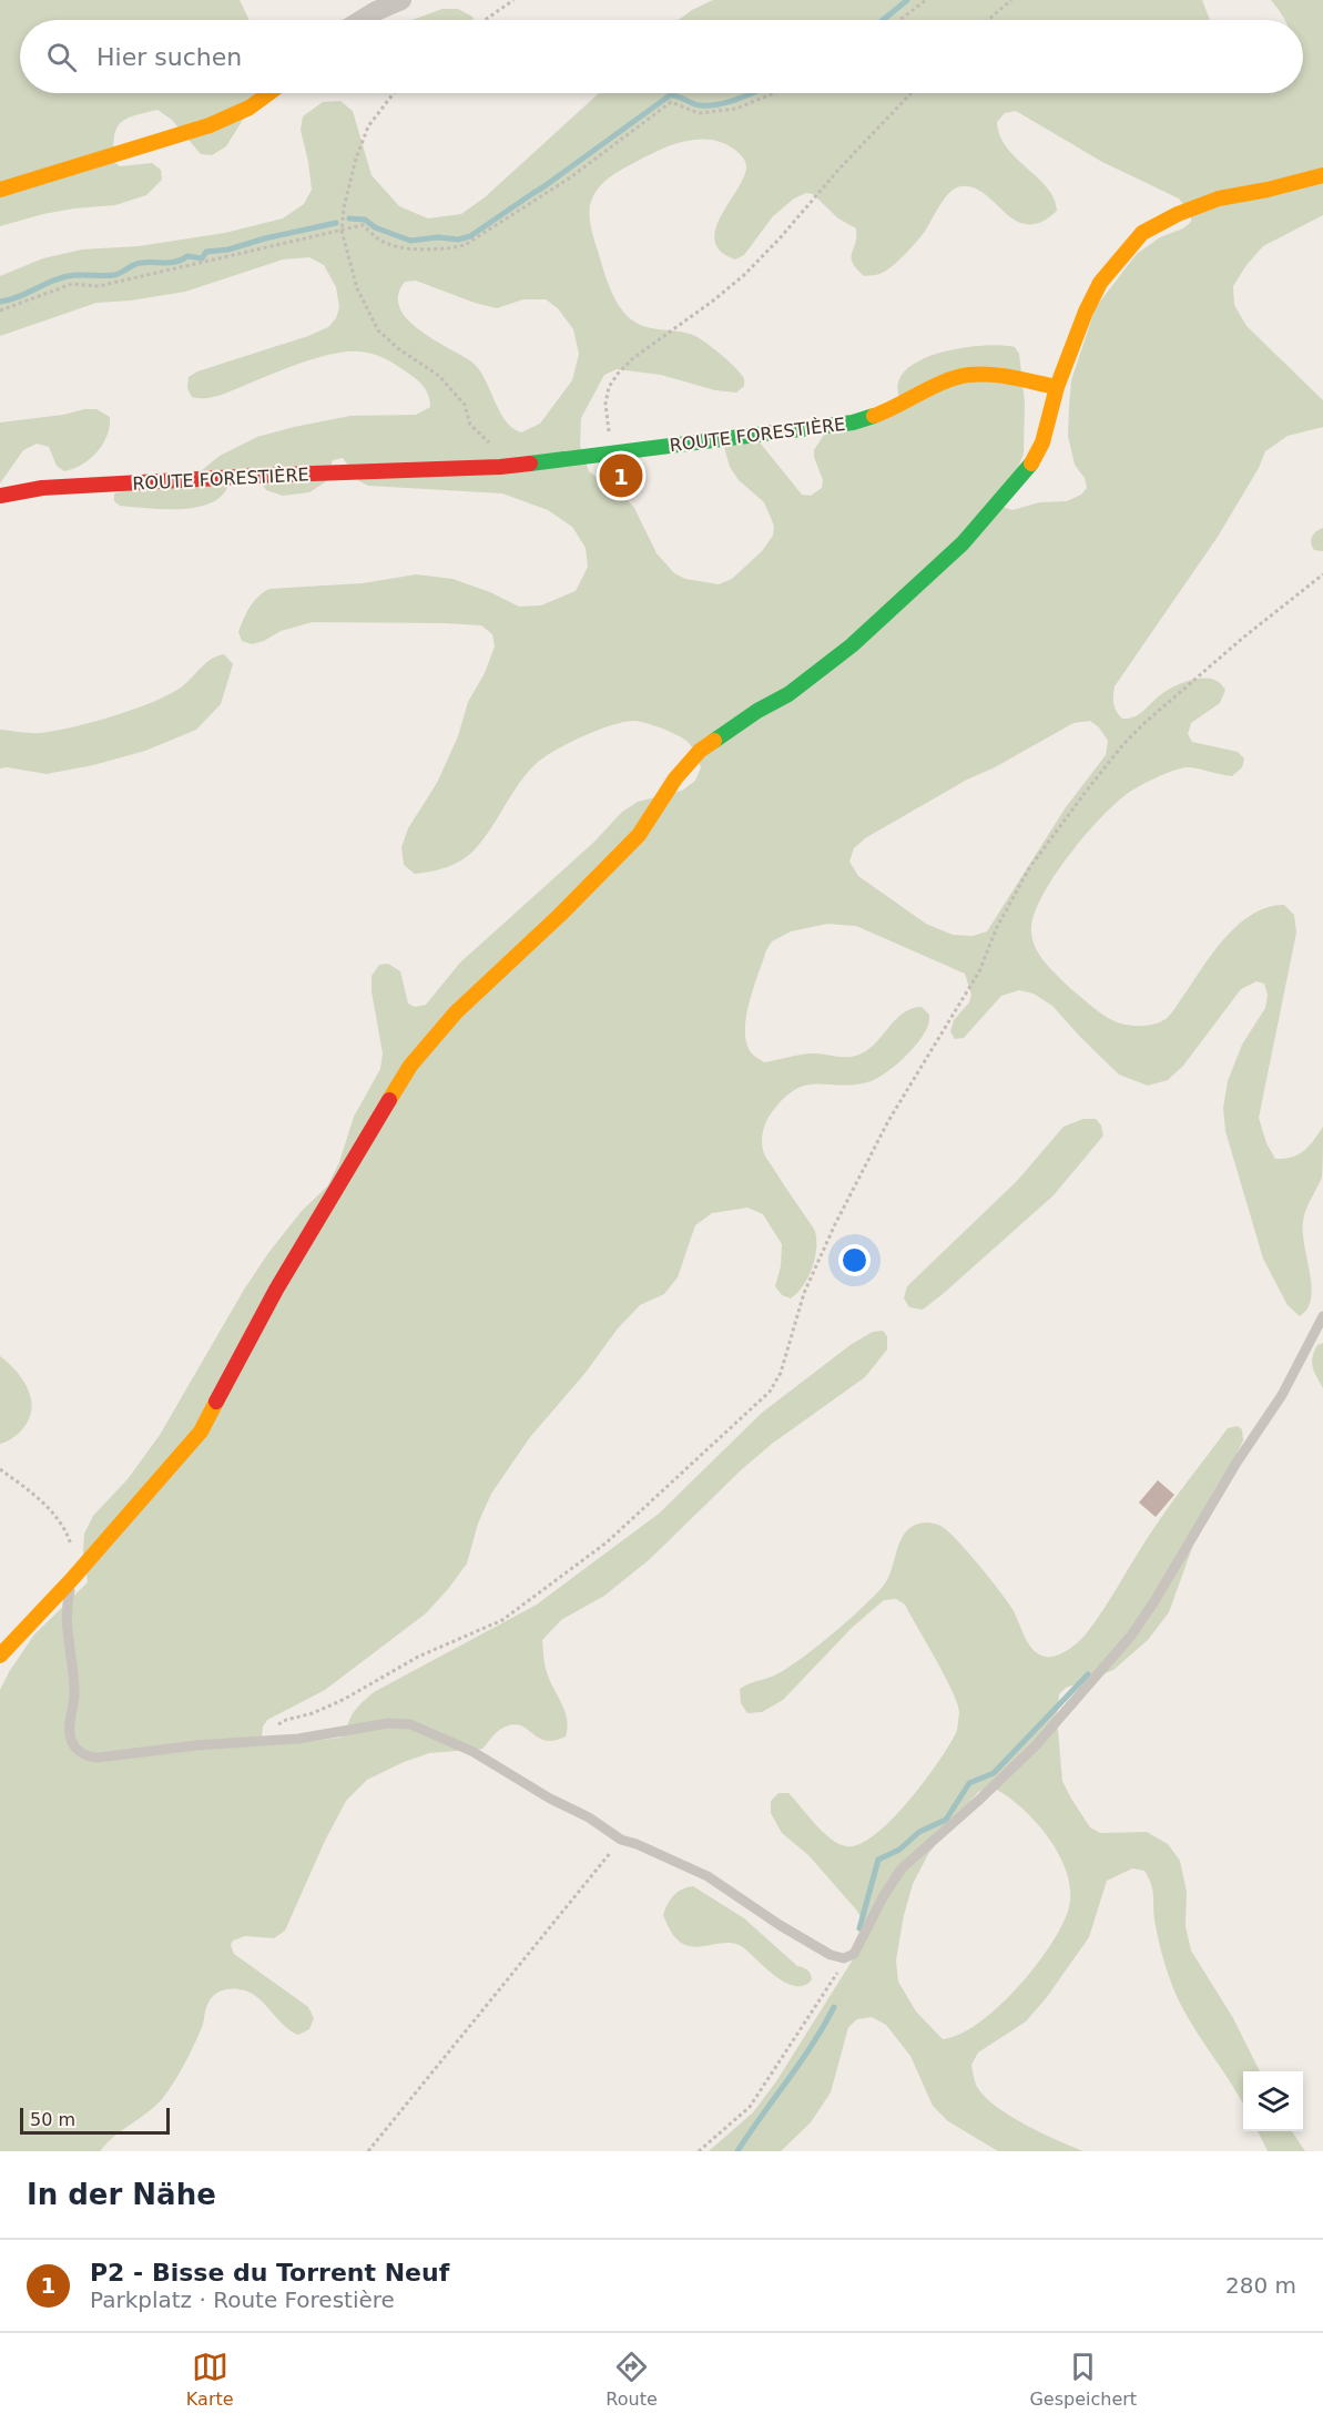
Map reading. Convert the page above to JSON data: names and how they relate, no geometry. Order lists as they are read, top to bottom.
{
  "streets": {
    "street": ["ROUTE FORESTIÈRE"]
  },
  "scale_bar": "50 m",
  "page": {
    "search": "Hier suchen",
    "pins": "1",
    "scale": "50 m",
    "heading": "In der Nähe",
    "list": [
      {
        "mark": "1",
        "name": "P2 - Bisse du Torrent Neuf",
        "note": "Parkplatz · Route Forestière",
        "value": "280 m"
      }
    ],
    "nav": ["Karte", "Route", "Gespeichert"]
  }
}
